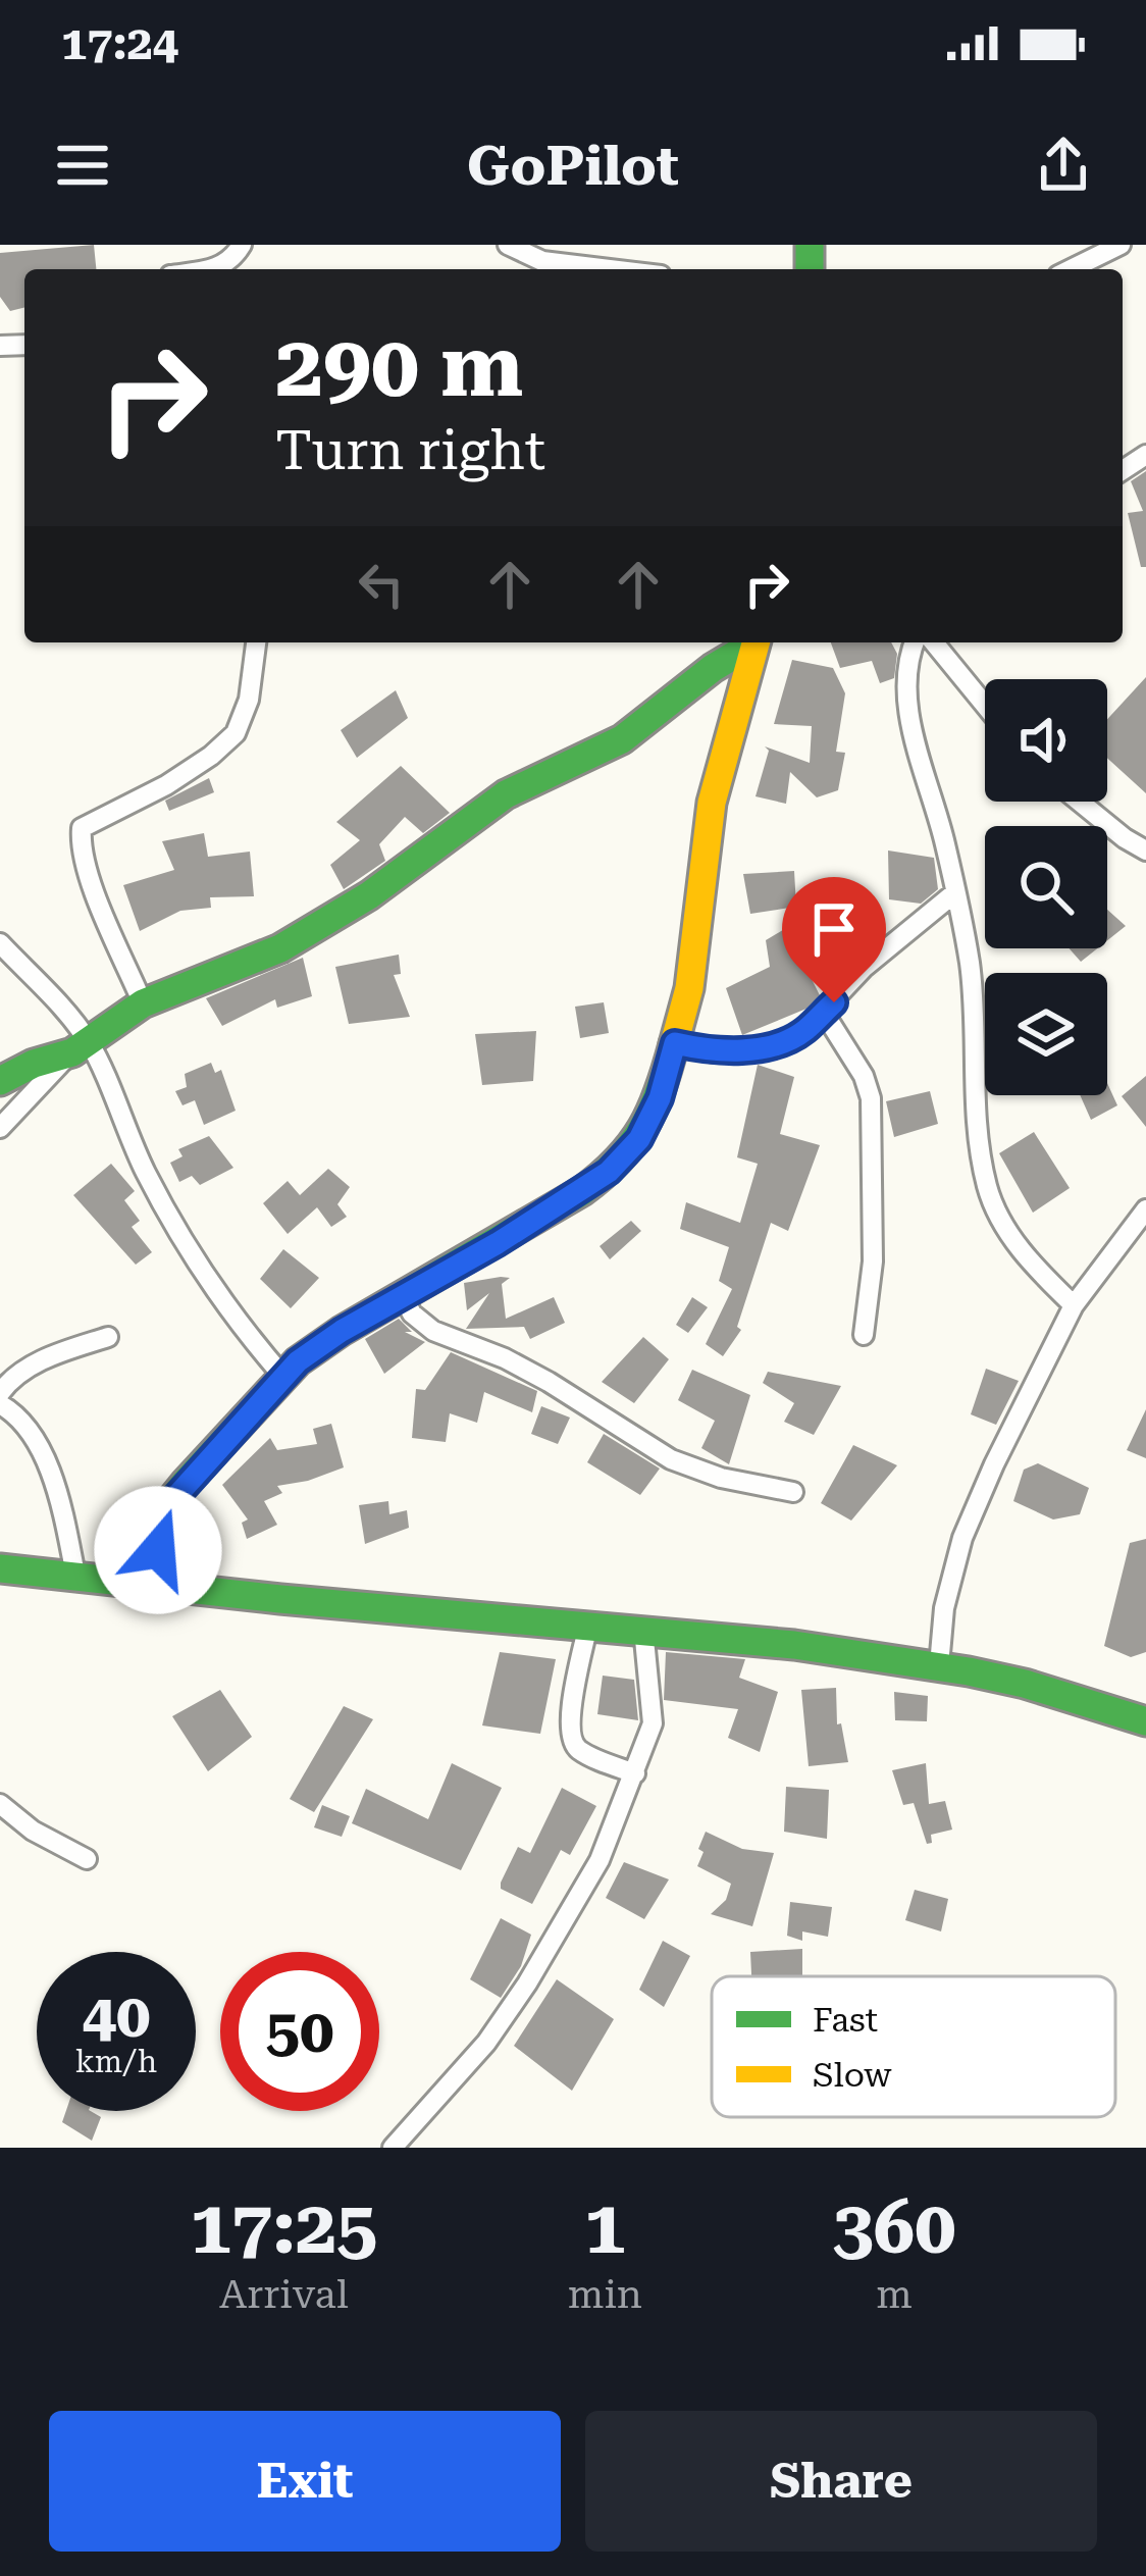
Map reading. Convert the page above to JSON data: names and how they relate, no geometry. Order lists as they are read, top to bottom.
{
  "legend": ["Fast", "Slow"],
  "page": {
    "status": "17:24",
    "header": "GoPilot",
    "turn": ["290 m", "Turn right"],
    "speed": "40 km/h",
    "limit": "50",
    "eta": [
      "17:25",
      "Arrival",
      "1",
      "min",
      "360",
      "m"
    ],
    "buttons": ["Exit", "Share"]
  }
}
